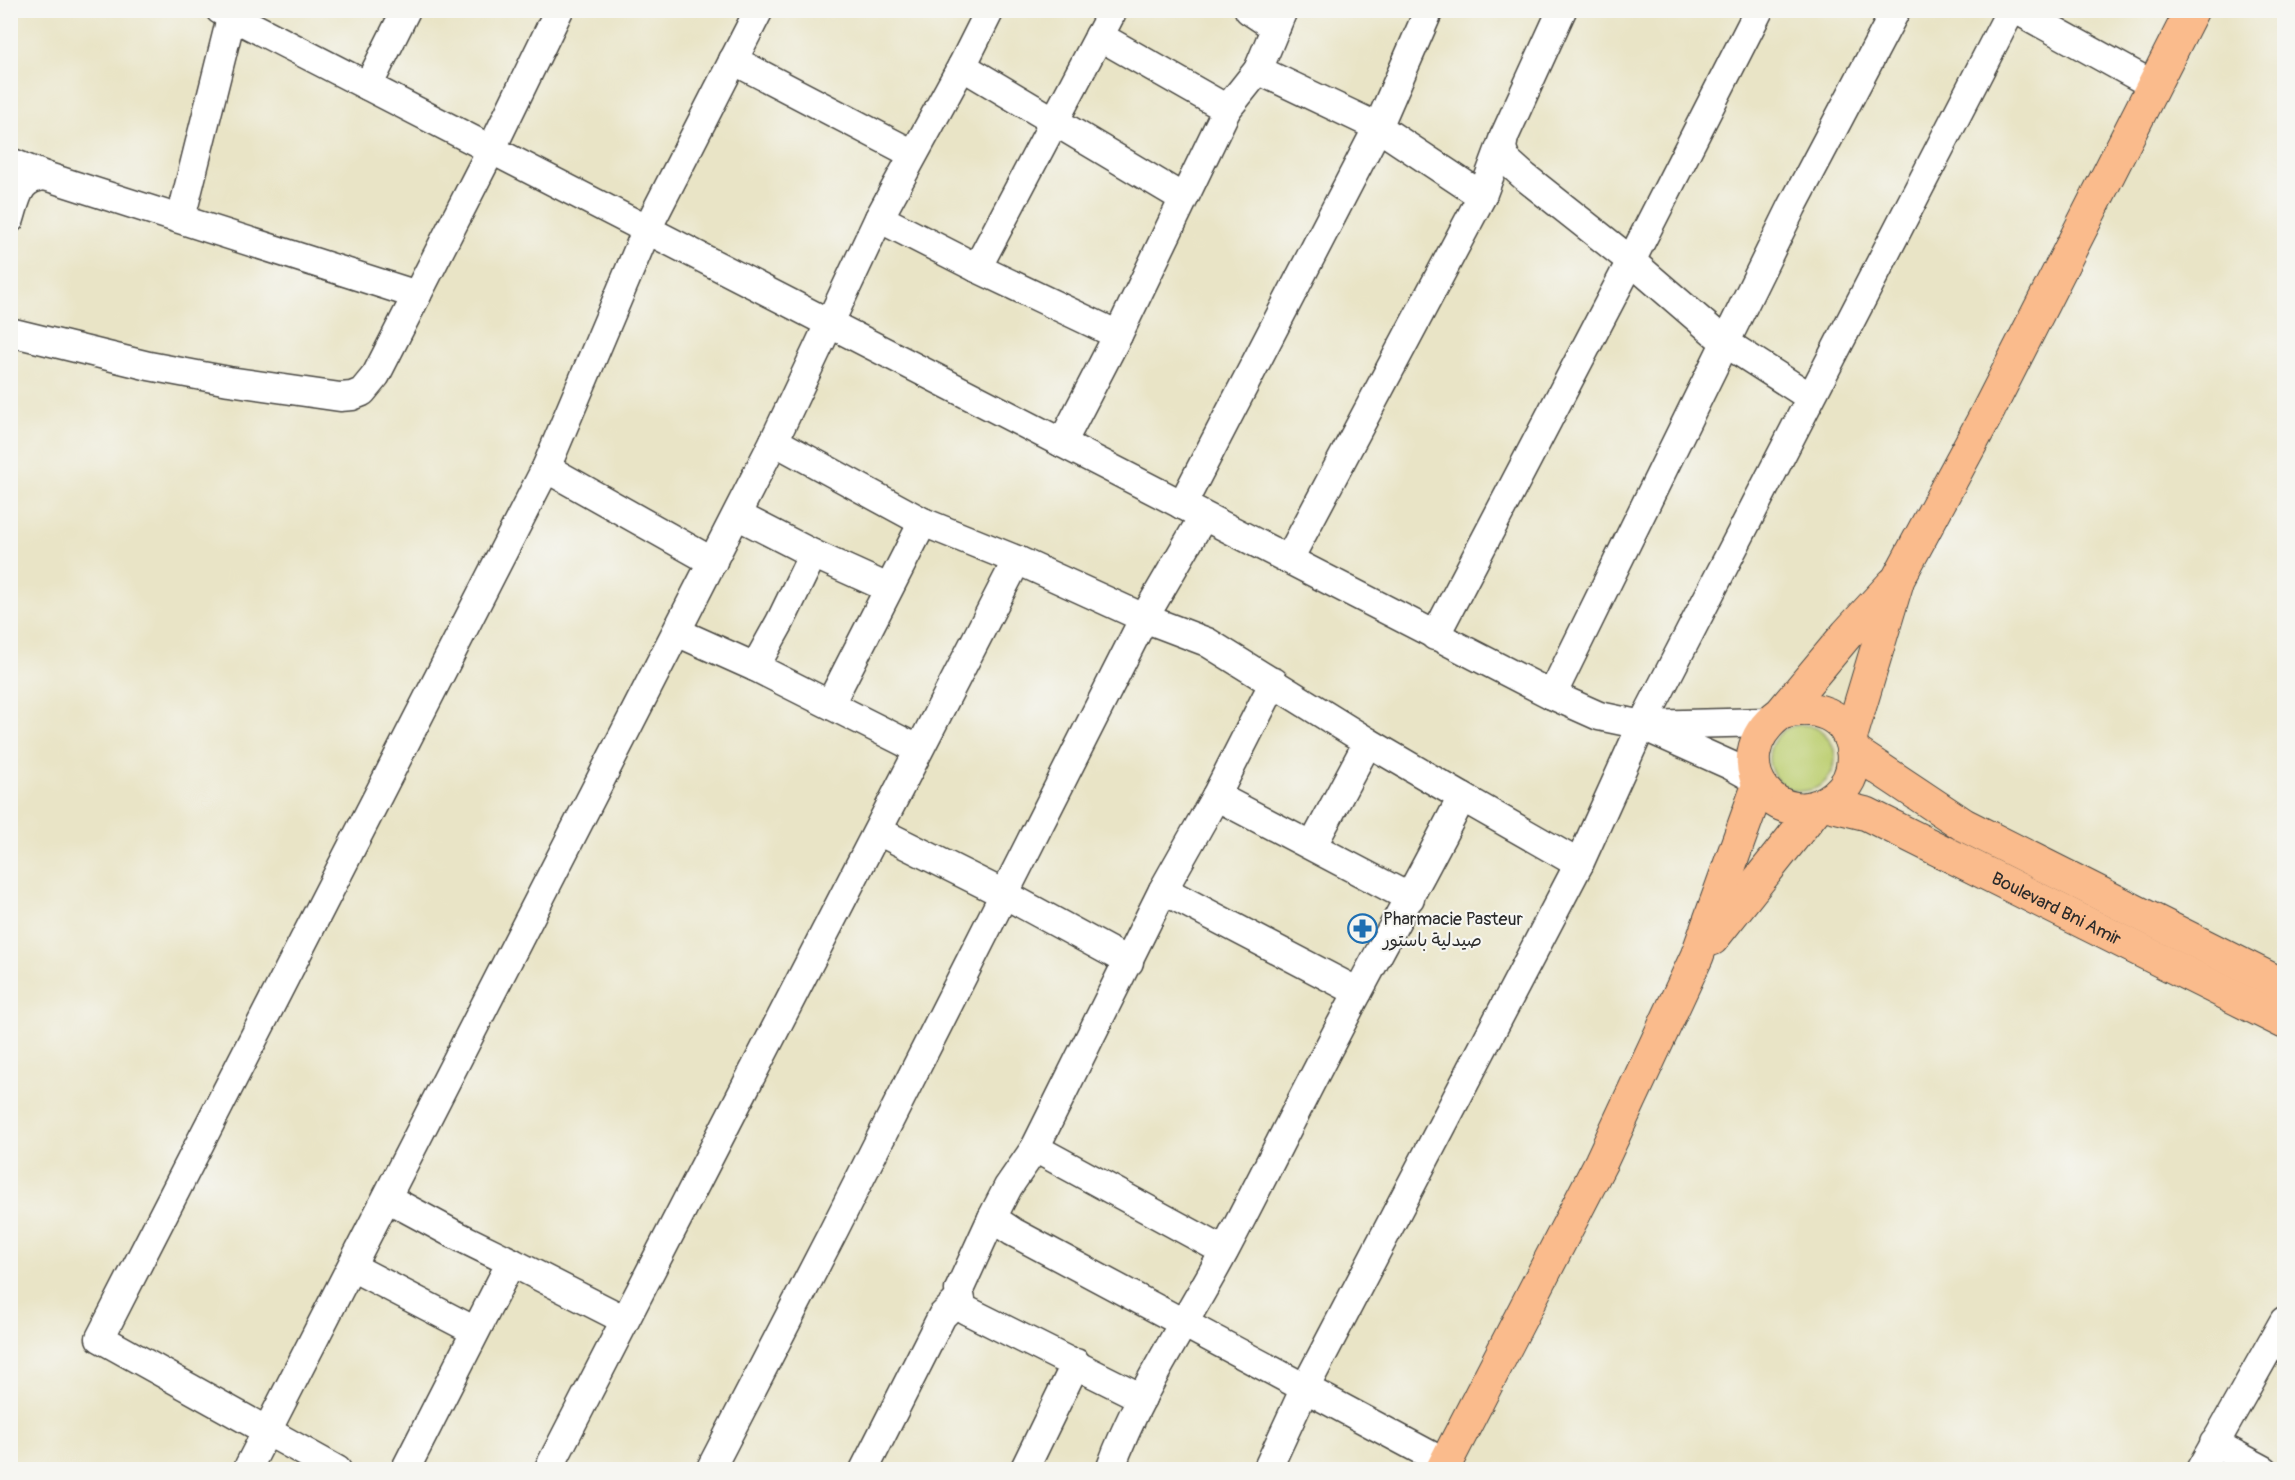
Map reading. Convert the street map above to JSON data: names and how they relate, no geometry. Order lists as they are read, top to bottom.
{
  "streets": {
    "main road": ["Boulevard Bni Amir"]
  },
  "places": {
    "pharmacy": ["Pharmacie Pasteur صيدلية باستور"]
  }
}
